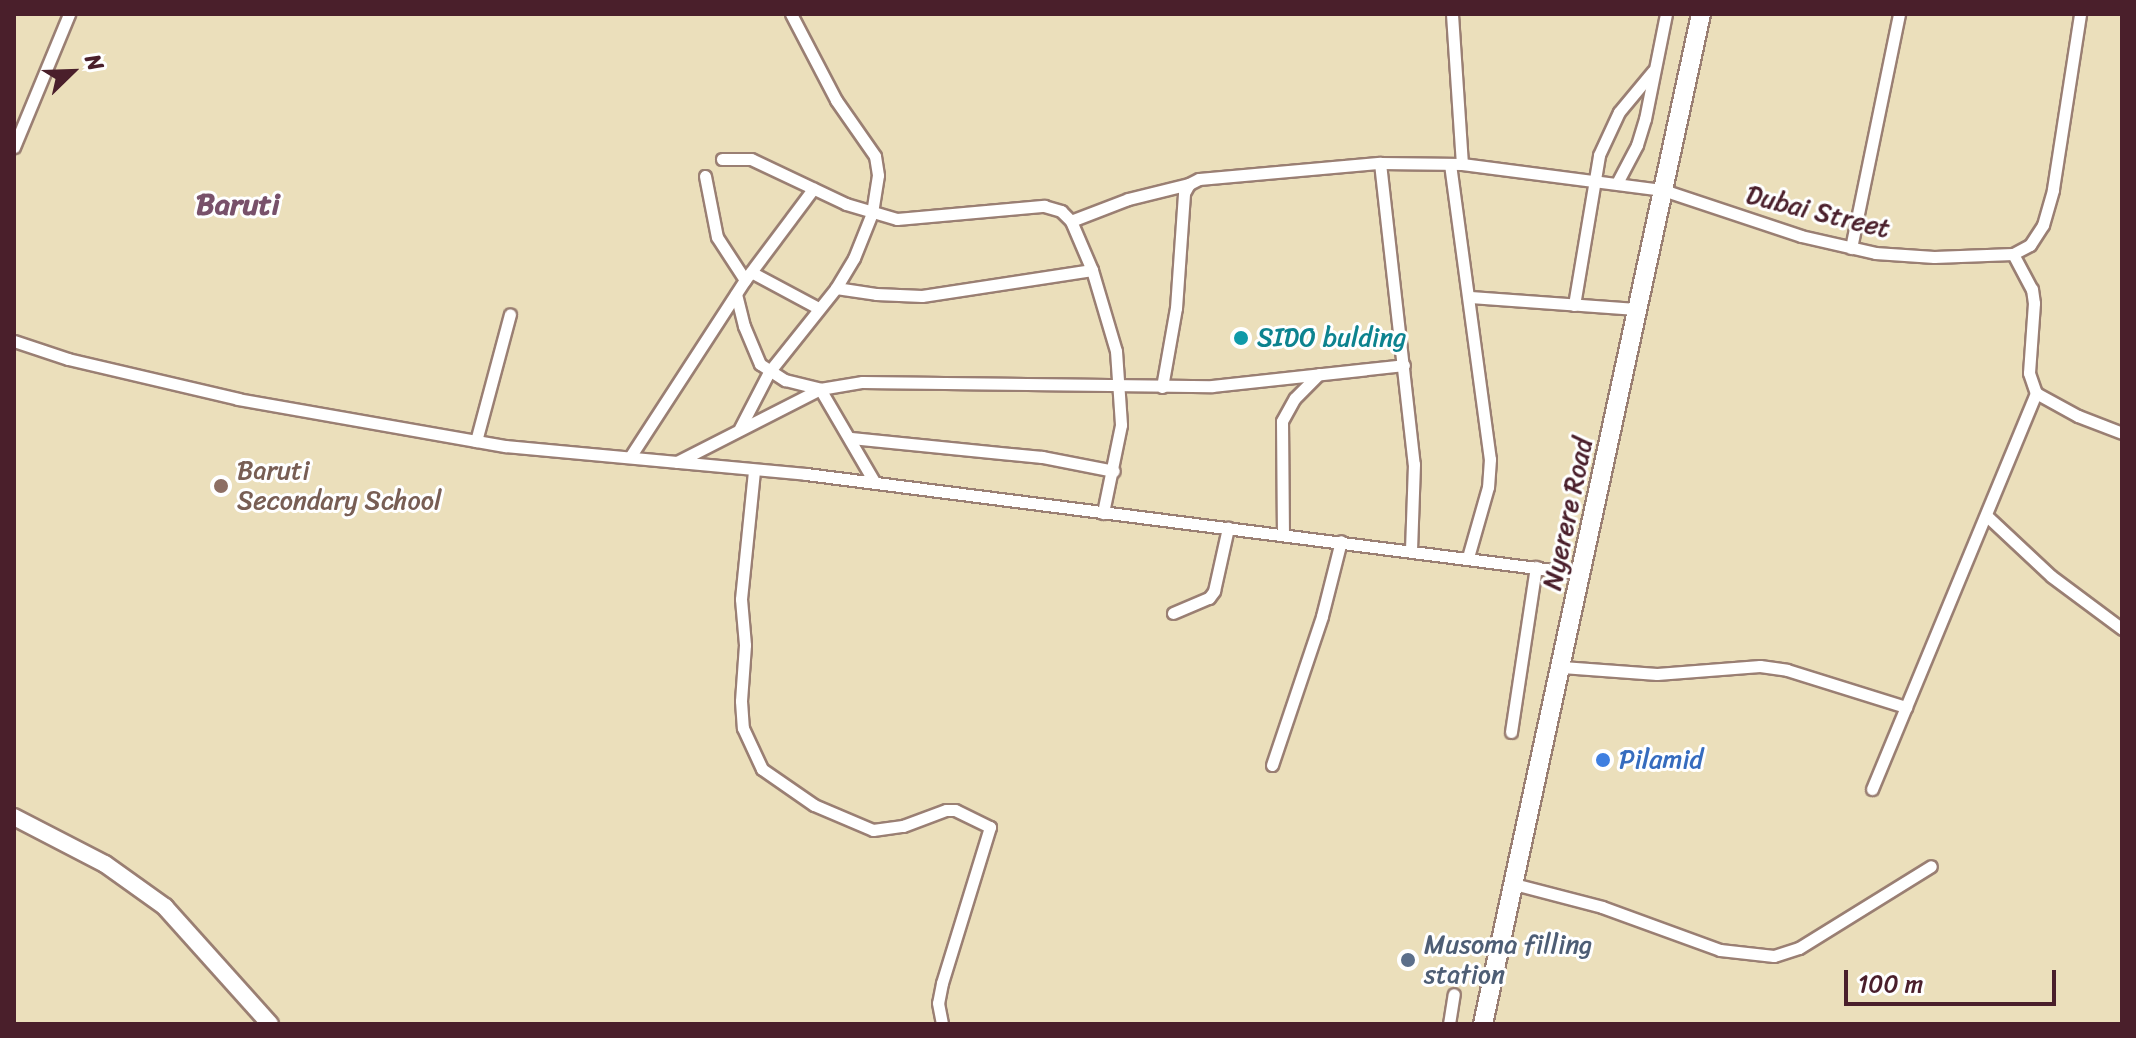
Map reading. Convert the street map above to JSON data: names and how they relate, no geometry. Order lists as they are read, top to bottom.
{
  "streets": {
    "main road": ["Nyerere Road"],
    "street": ["Dubai Street"]
  },
  "crossings": [
    ["Dubai Street", "Nyerere Road"]
  ],
  "districts": ["Baruti"],
  "places": [
    "SIDO bulding",
    "Baruti Secondary School",
    "Pilamid",
    "Musoma filling station"
  ],
  "scale_bar": "100 m",
  "north": "top right"
}
